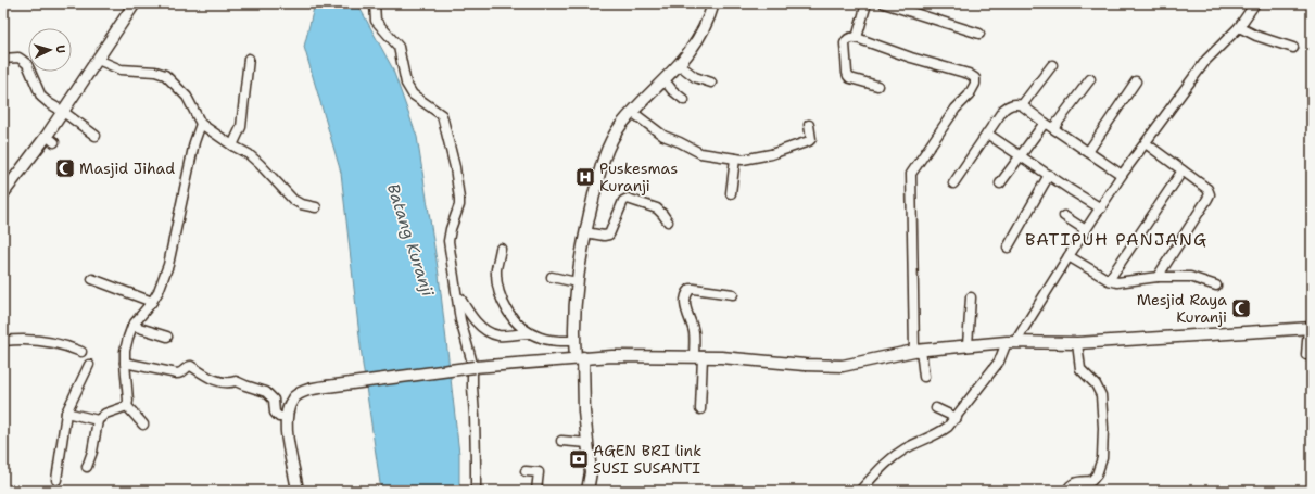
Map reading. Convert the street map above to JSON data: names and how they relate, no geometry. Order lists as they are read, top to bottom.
{
  "districts": ["BATIPUH PANJANG"],
  "water": ["Batang Kuranji"],
  "places": {
    "mosque": ["Masjid Jihad", "Mesjid Raya Kuranji"],
    "hospital": ["Puskesmas Kuranji"],
    "bank": ["AGEN BRI link SUSI SUSANTI"]
  },
  "north": "right"
}
